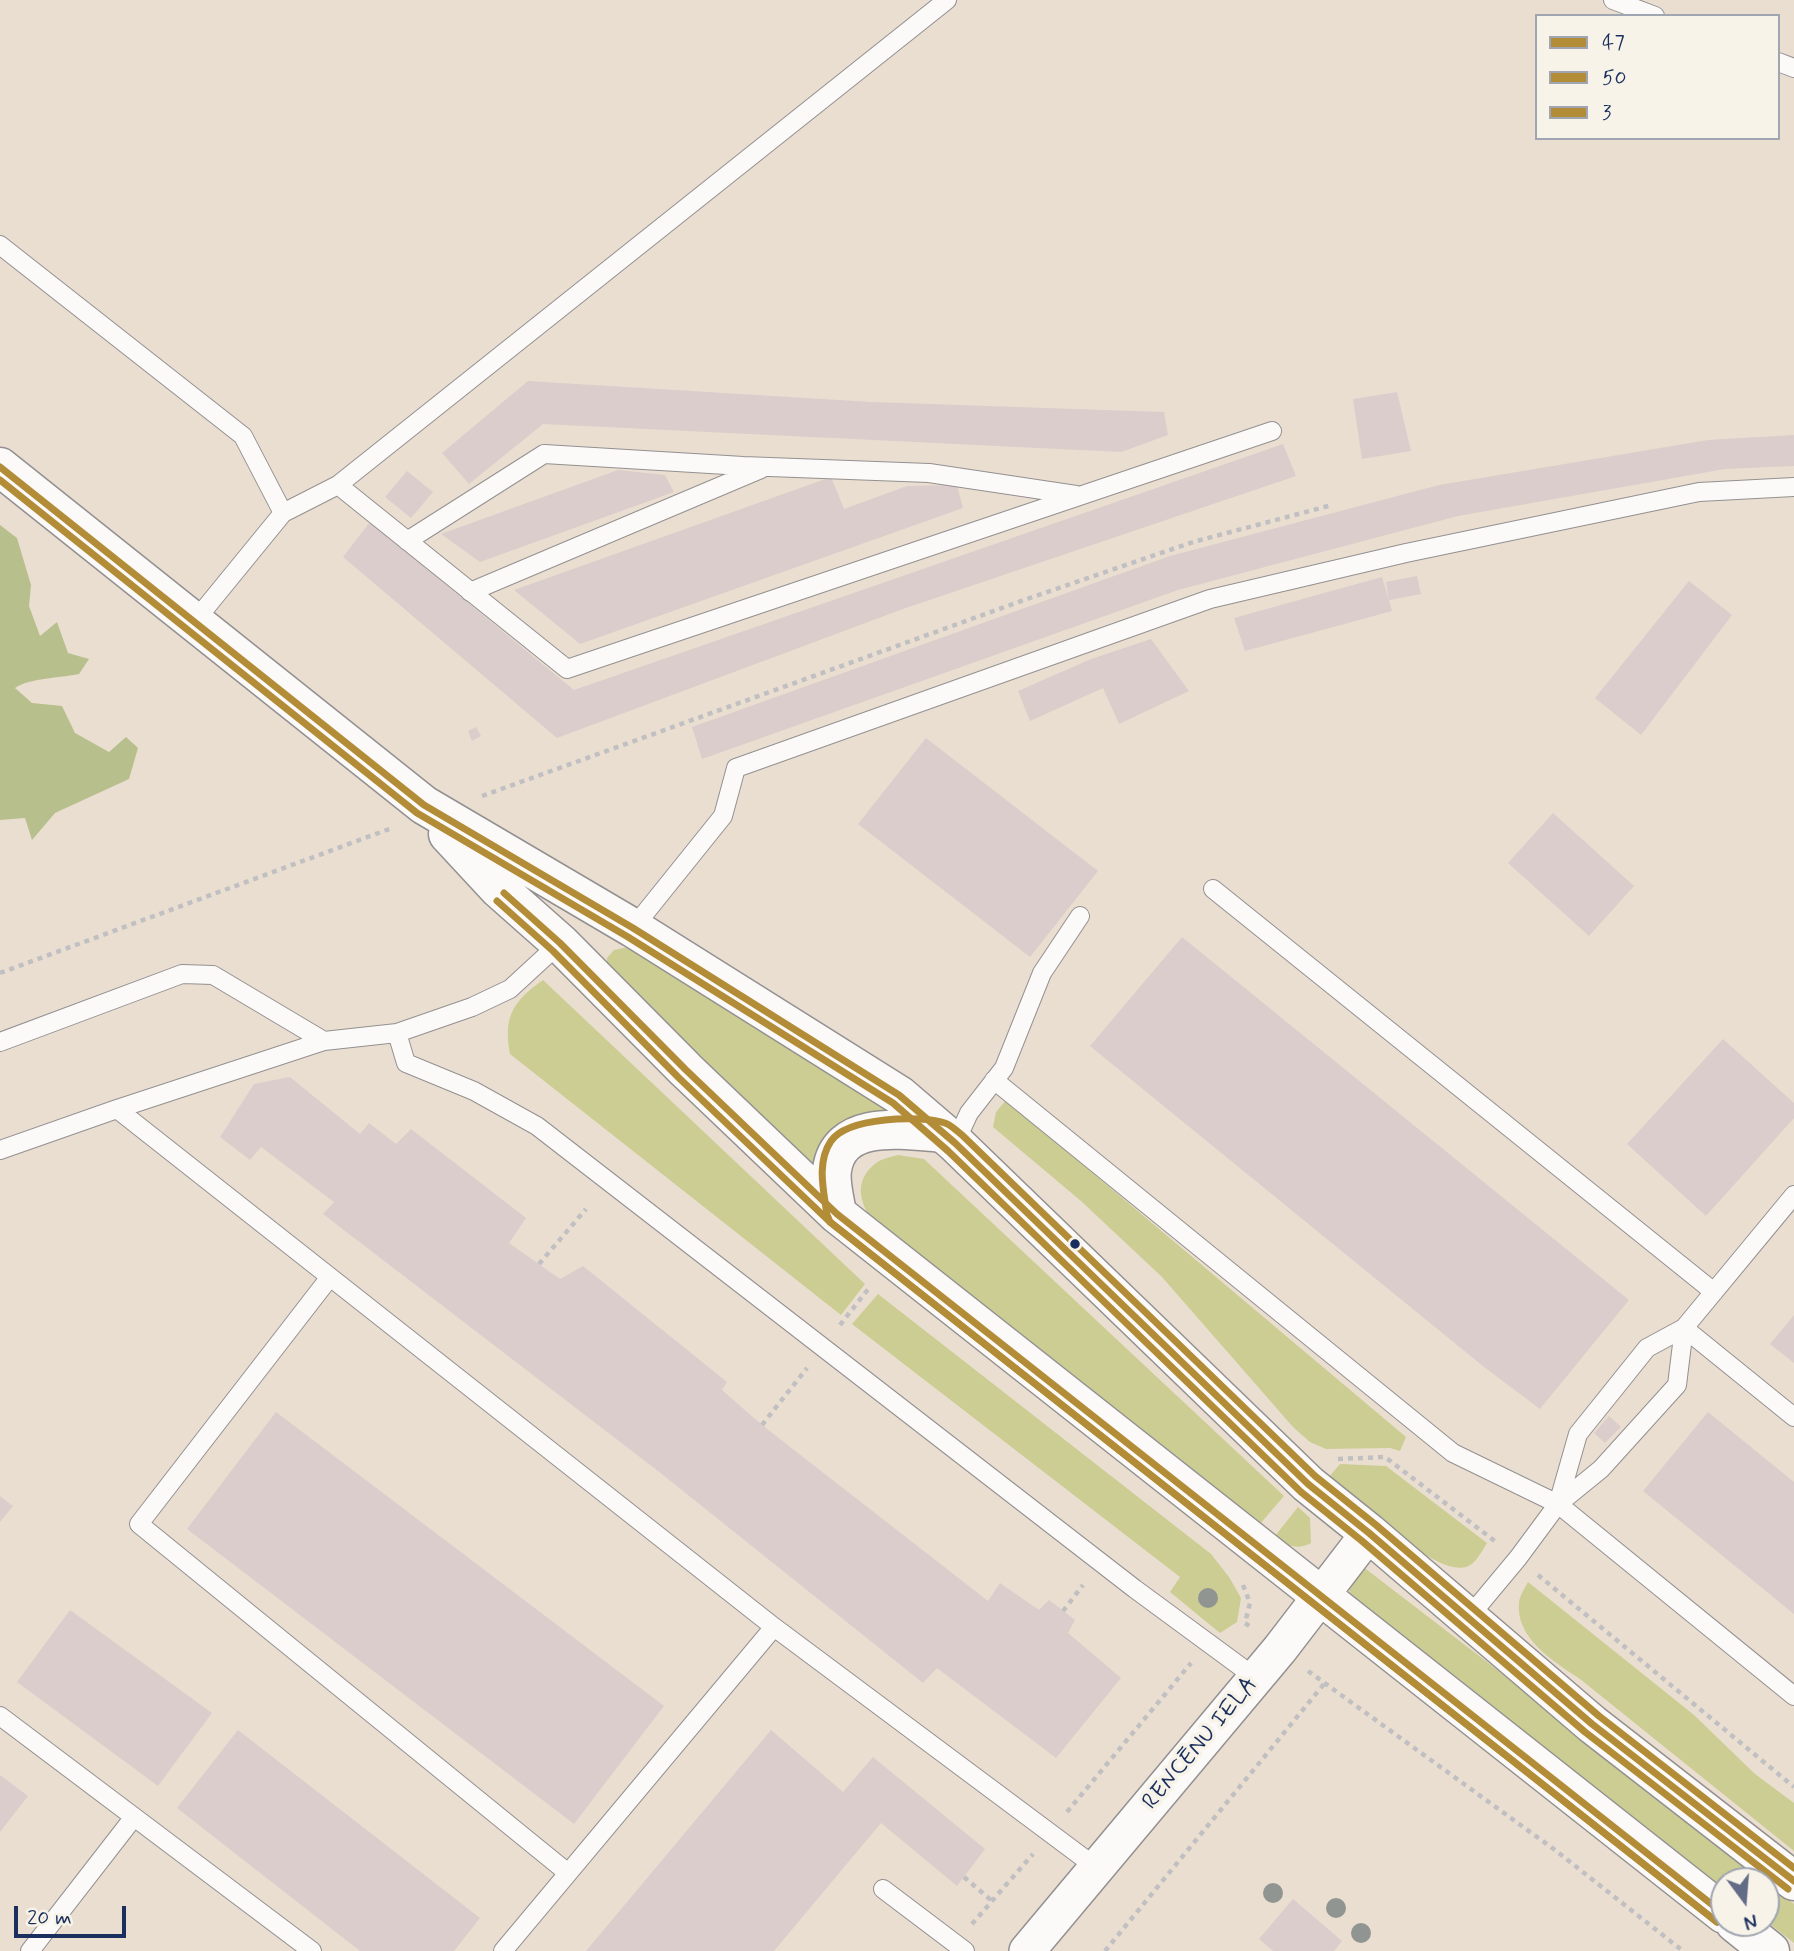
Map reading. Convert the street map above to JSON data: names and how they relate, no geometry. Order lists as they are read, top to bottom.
{
  "streets": {
    "street": ["RENCĒNU IELA"]
  },
  "lines": ["transit line 47", "transit line 50", "transit line 3"],
  "legend": ["47", "50", "3"],
  "scale_bar": "20 m",
  "north": "bottom"
}
